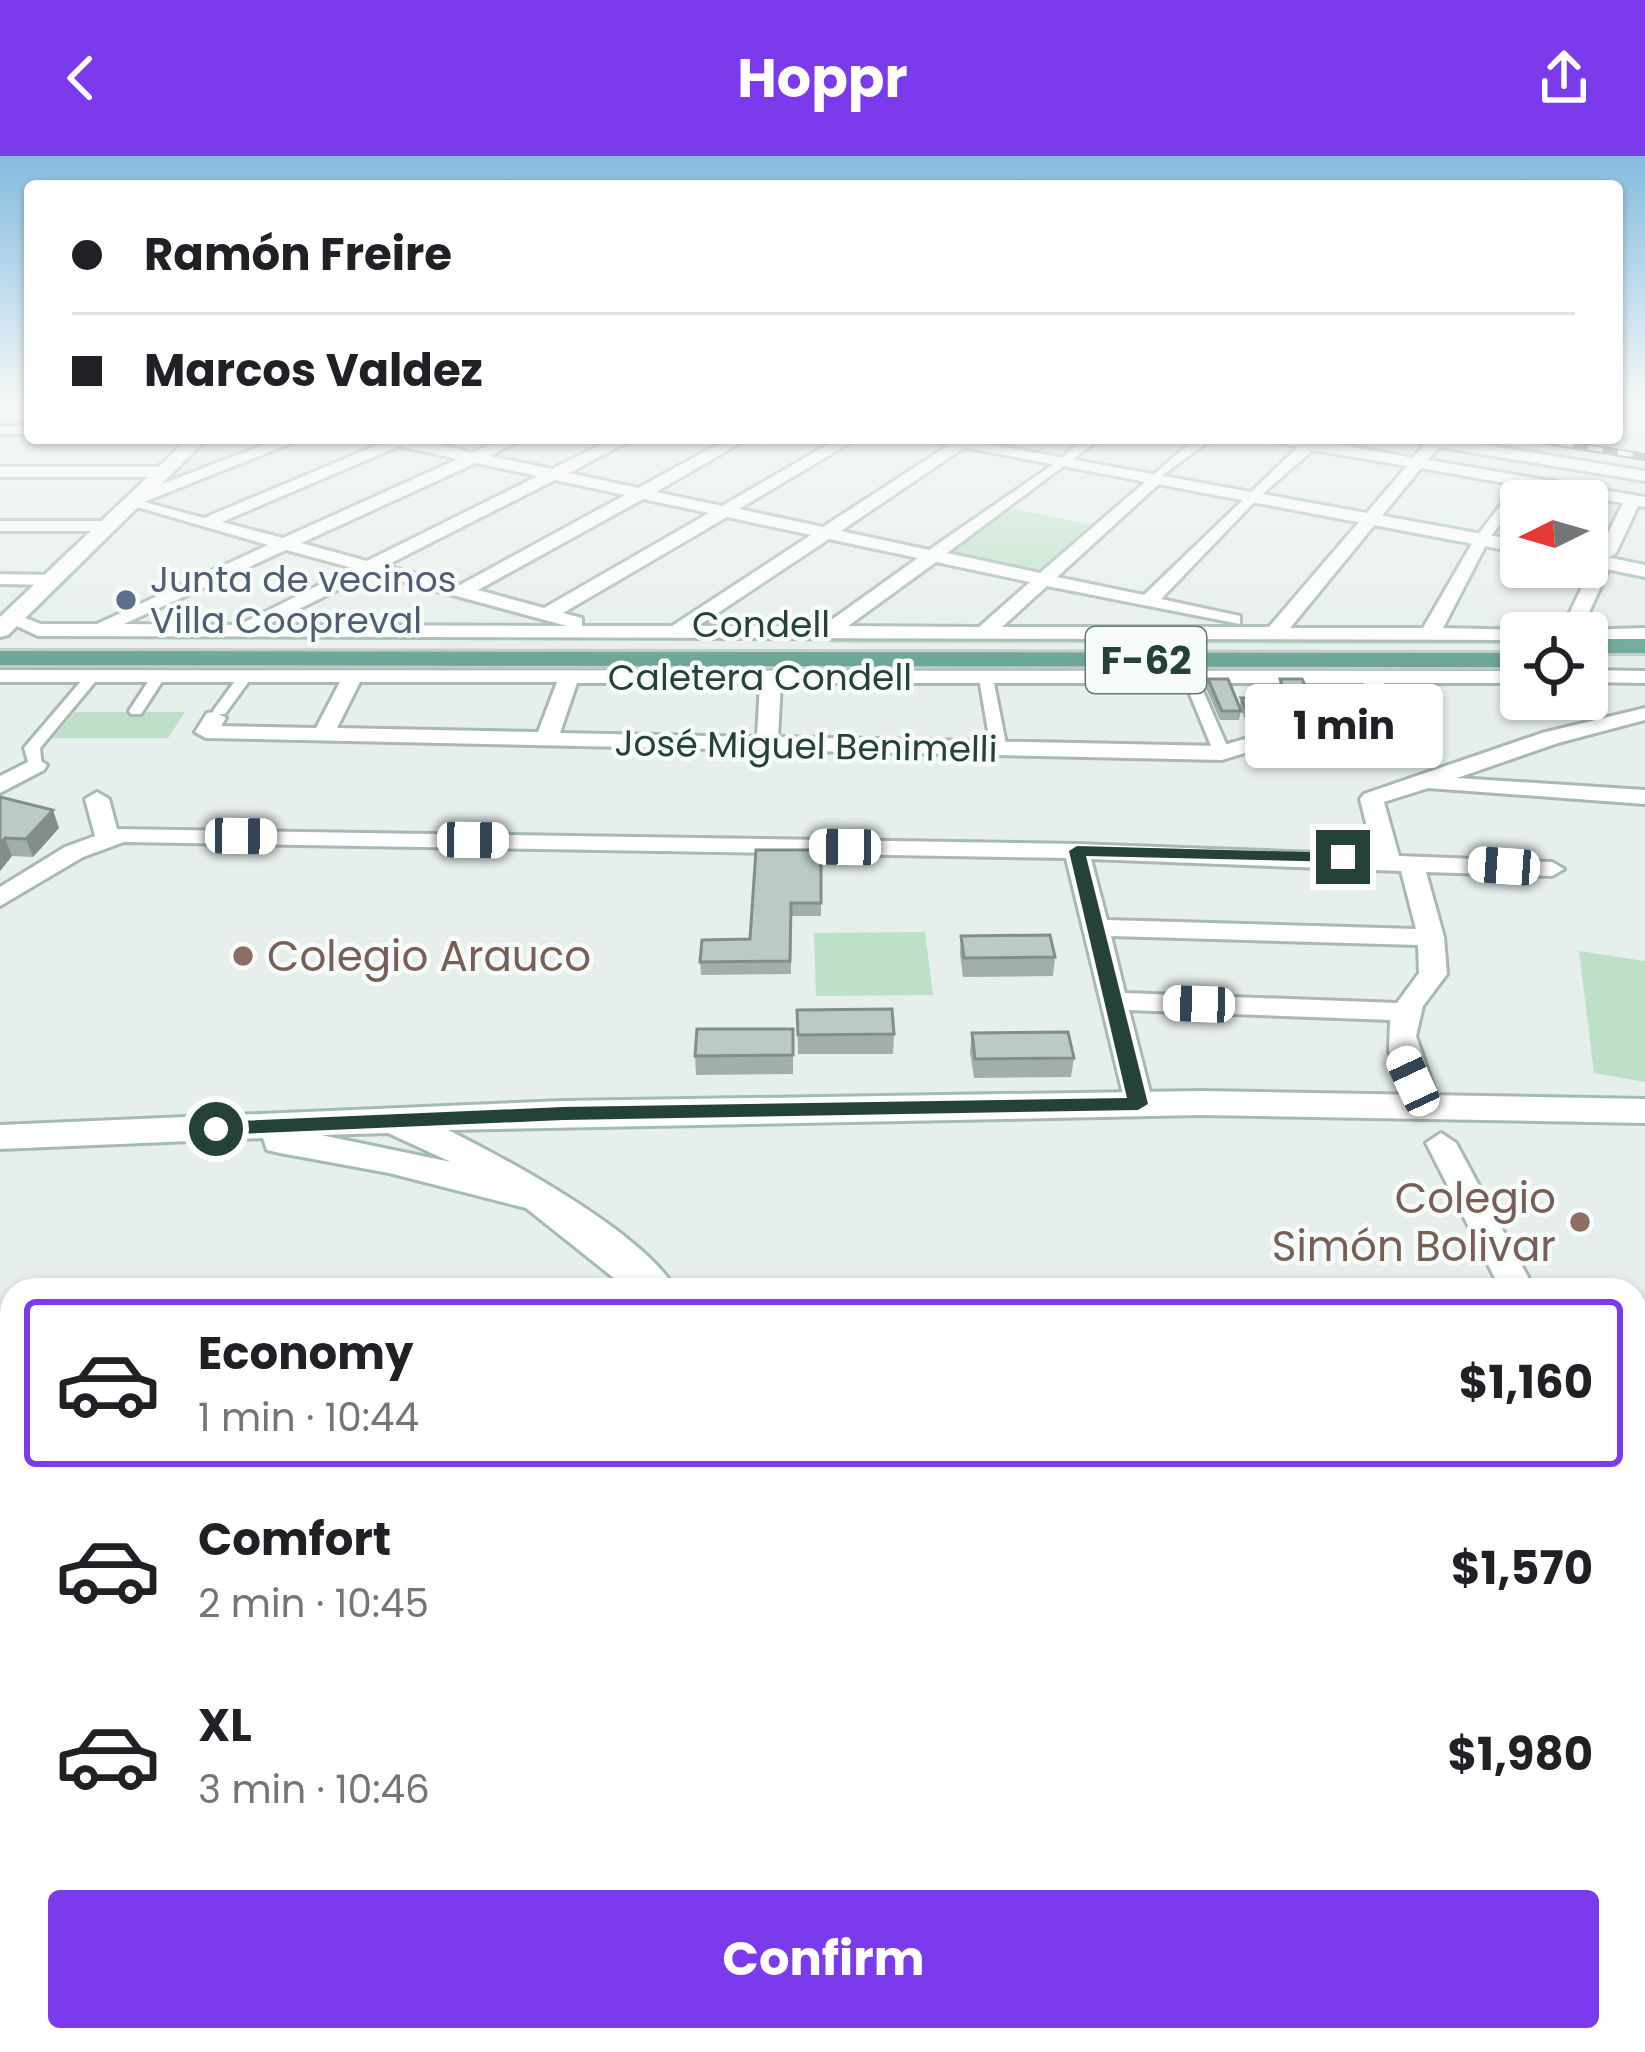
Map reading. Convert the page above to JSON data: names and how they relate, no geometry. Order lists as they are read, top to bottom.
{
  "streets": {
    "main road": ["Condell", "F-62"],
    "street": ["Caletera Condell", "José Miguel Benimelli"]
  },
  "crossings": [
    ["Caletera Condell", "José Miguel Benimelli"]
  ],
  "places": ["Junta de vecinos Villa Coopreval", "Colegio Arauco", "Colegio Simón Bolivar"],
  "north": "left",
  "page": {
    "header": "Hoppr",
    "banner": ["Ramón Freire", "Marcos Valdez"],
    "bubble": "1 min",
    "list": [
      {
        "name": "Economy",
        "note": "1 min · 10:44",
        "value": "$1,160"
      },
      {
        "name": "Comfort",
        "note": "2 min · 10:45",
        "value": "$1,570"
      },
      {
        "name": "XL",
        "note": "3 min · 10:46",
        "value": "$1,980"
      }
    ],
    "buttons": "Confirm"
  }
}
